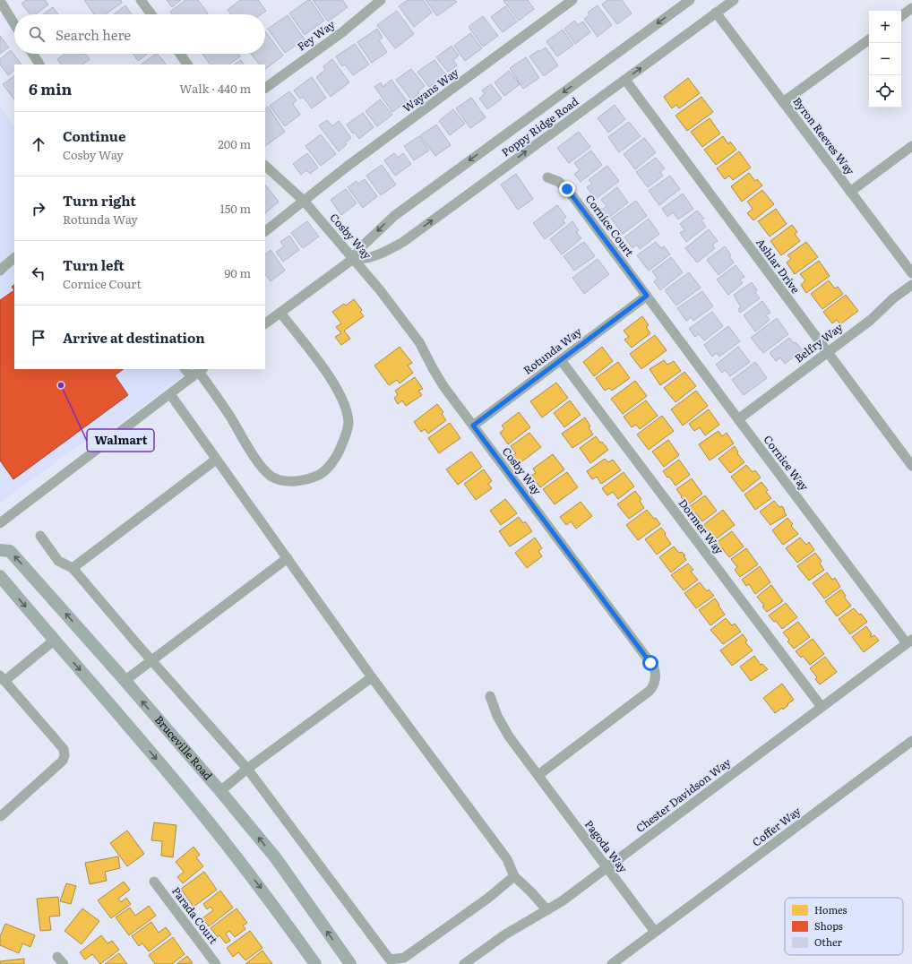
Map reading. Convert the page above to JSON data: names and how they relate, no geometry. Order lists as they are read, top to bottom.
{
  "streets": {
    "main road": ["Bruceville Road"],
    "street": [
      "Fey Way",
      "Wayans Way",
      "Poppy Ridge Road",
      "Byron Reeves Way",
      "Cornice Court",
      "Cosby Way",
      "Ashlar Drive",
      "Belfry Way",
      "Rotunda Way",
      "Cornice Way",
      "Dormer Way",
      "Chester Davidson Way",
      "Coffer Way",
      "Pagoda Way",
      "Parada Court"
    ]
  },
  "crossings": [
    ["Wayans Way", "Cosby Way"],
    ["Poppy Ridge Road", "Byron Reeves Way"],
    ["Poppy Ridge Road", "Cosby Way"],
    ["Poppy Ridge Road", "Ashlar Drive"],
    ["Cornice Court", "Rotunda Way"],
    ["Cornice Court", "Cornice Way"],
    ["Cosby Way", "Rotunda Way"],
    ["Cosby Way", "Pagoda Way"],
    ["Ashlar Drive", "Belfry Way"],
    ["Belfry Way", "Cornice Way"],
    ["Rotunda Way", "Cornice Way"],
    ["Rotunda Way", "Dormer Way"],
    ["Cornice Way", "Chester Davidson Way"],
    ["Dormer Way", "Chester Davidson Way"],
    ["Chester Davidson Way", "Pagoda Way"],
    ["Coffer Way", "Pagoda Way"]
  ],
  "places": ["Walmart"],
  "legend": ["Homes", "Shops", "Other"],
  "page": {
    "map_buttons": ["+", "−"],
    "search": "Search here",
    "heading": ["6 min", "Walk · 440 m"],
    "list": [
      ["Continue", "Cosby Way", "200 m"],
      ["Turn right", "Rotunda Way", "150 m"],
      ["Turn left", "Cornice Court", "90 m"],
      "Arrive at destination"
    ]
  }
}
